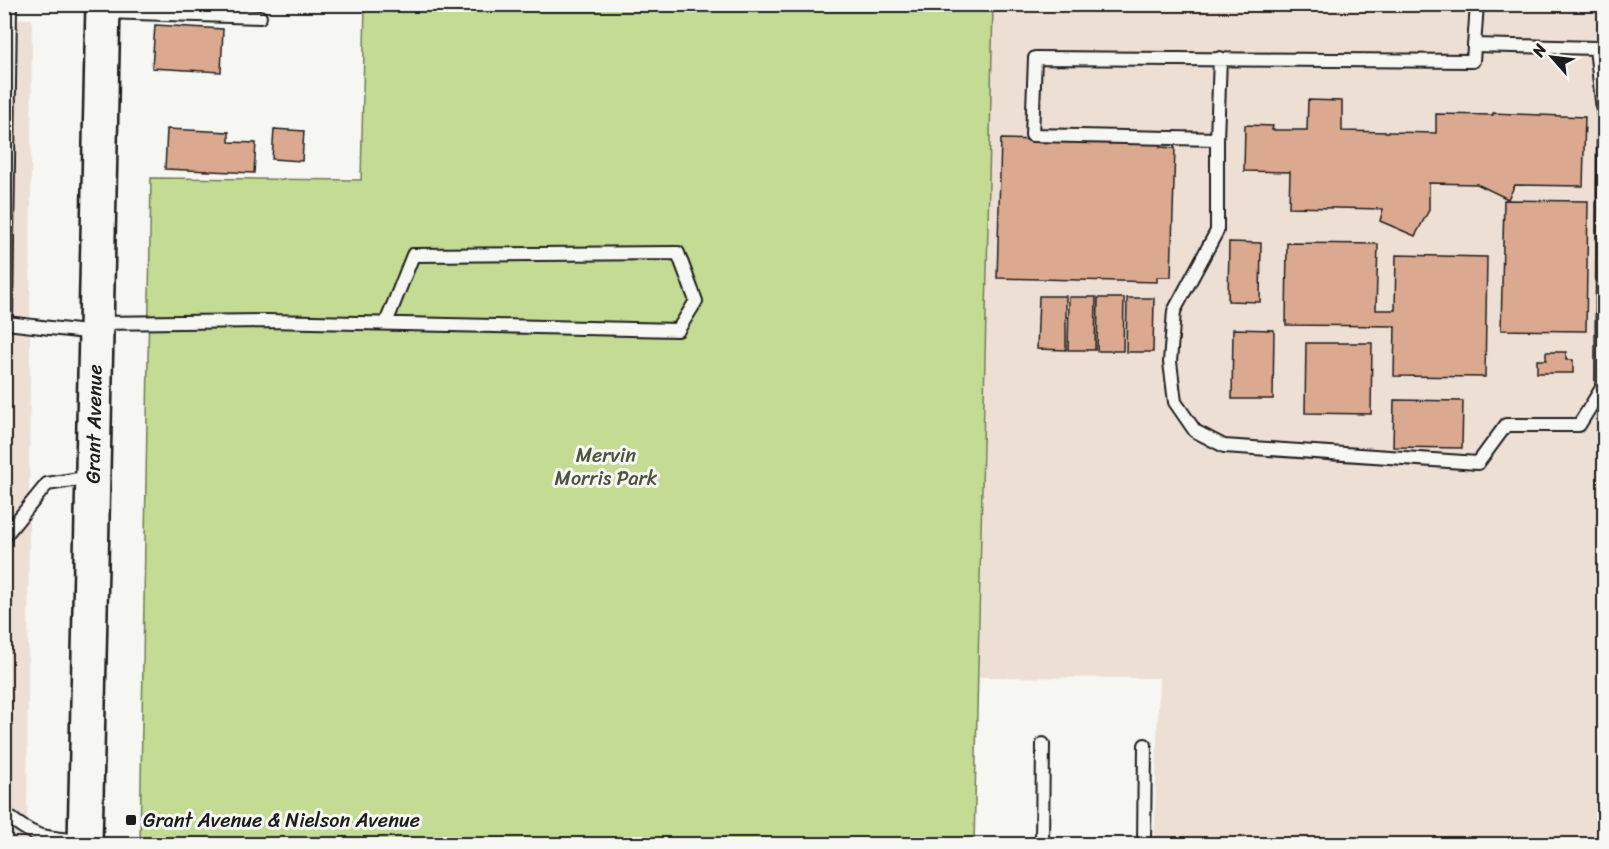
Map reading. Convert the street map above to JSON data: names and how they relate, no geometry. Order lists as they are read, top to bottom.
{
  "streets": {
    "main road": ["Grant Avenue"]
  },
  "parks": ["Mervin Morris Park"],
  "places": {
    "transit": ["Grant Avenue & Nielson Avenue"]
  },
  "north": "top left"
}
